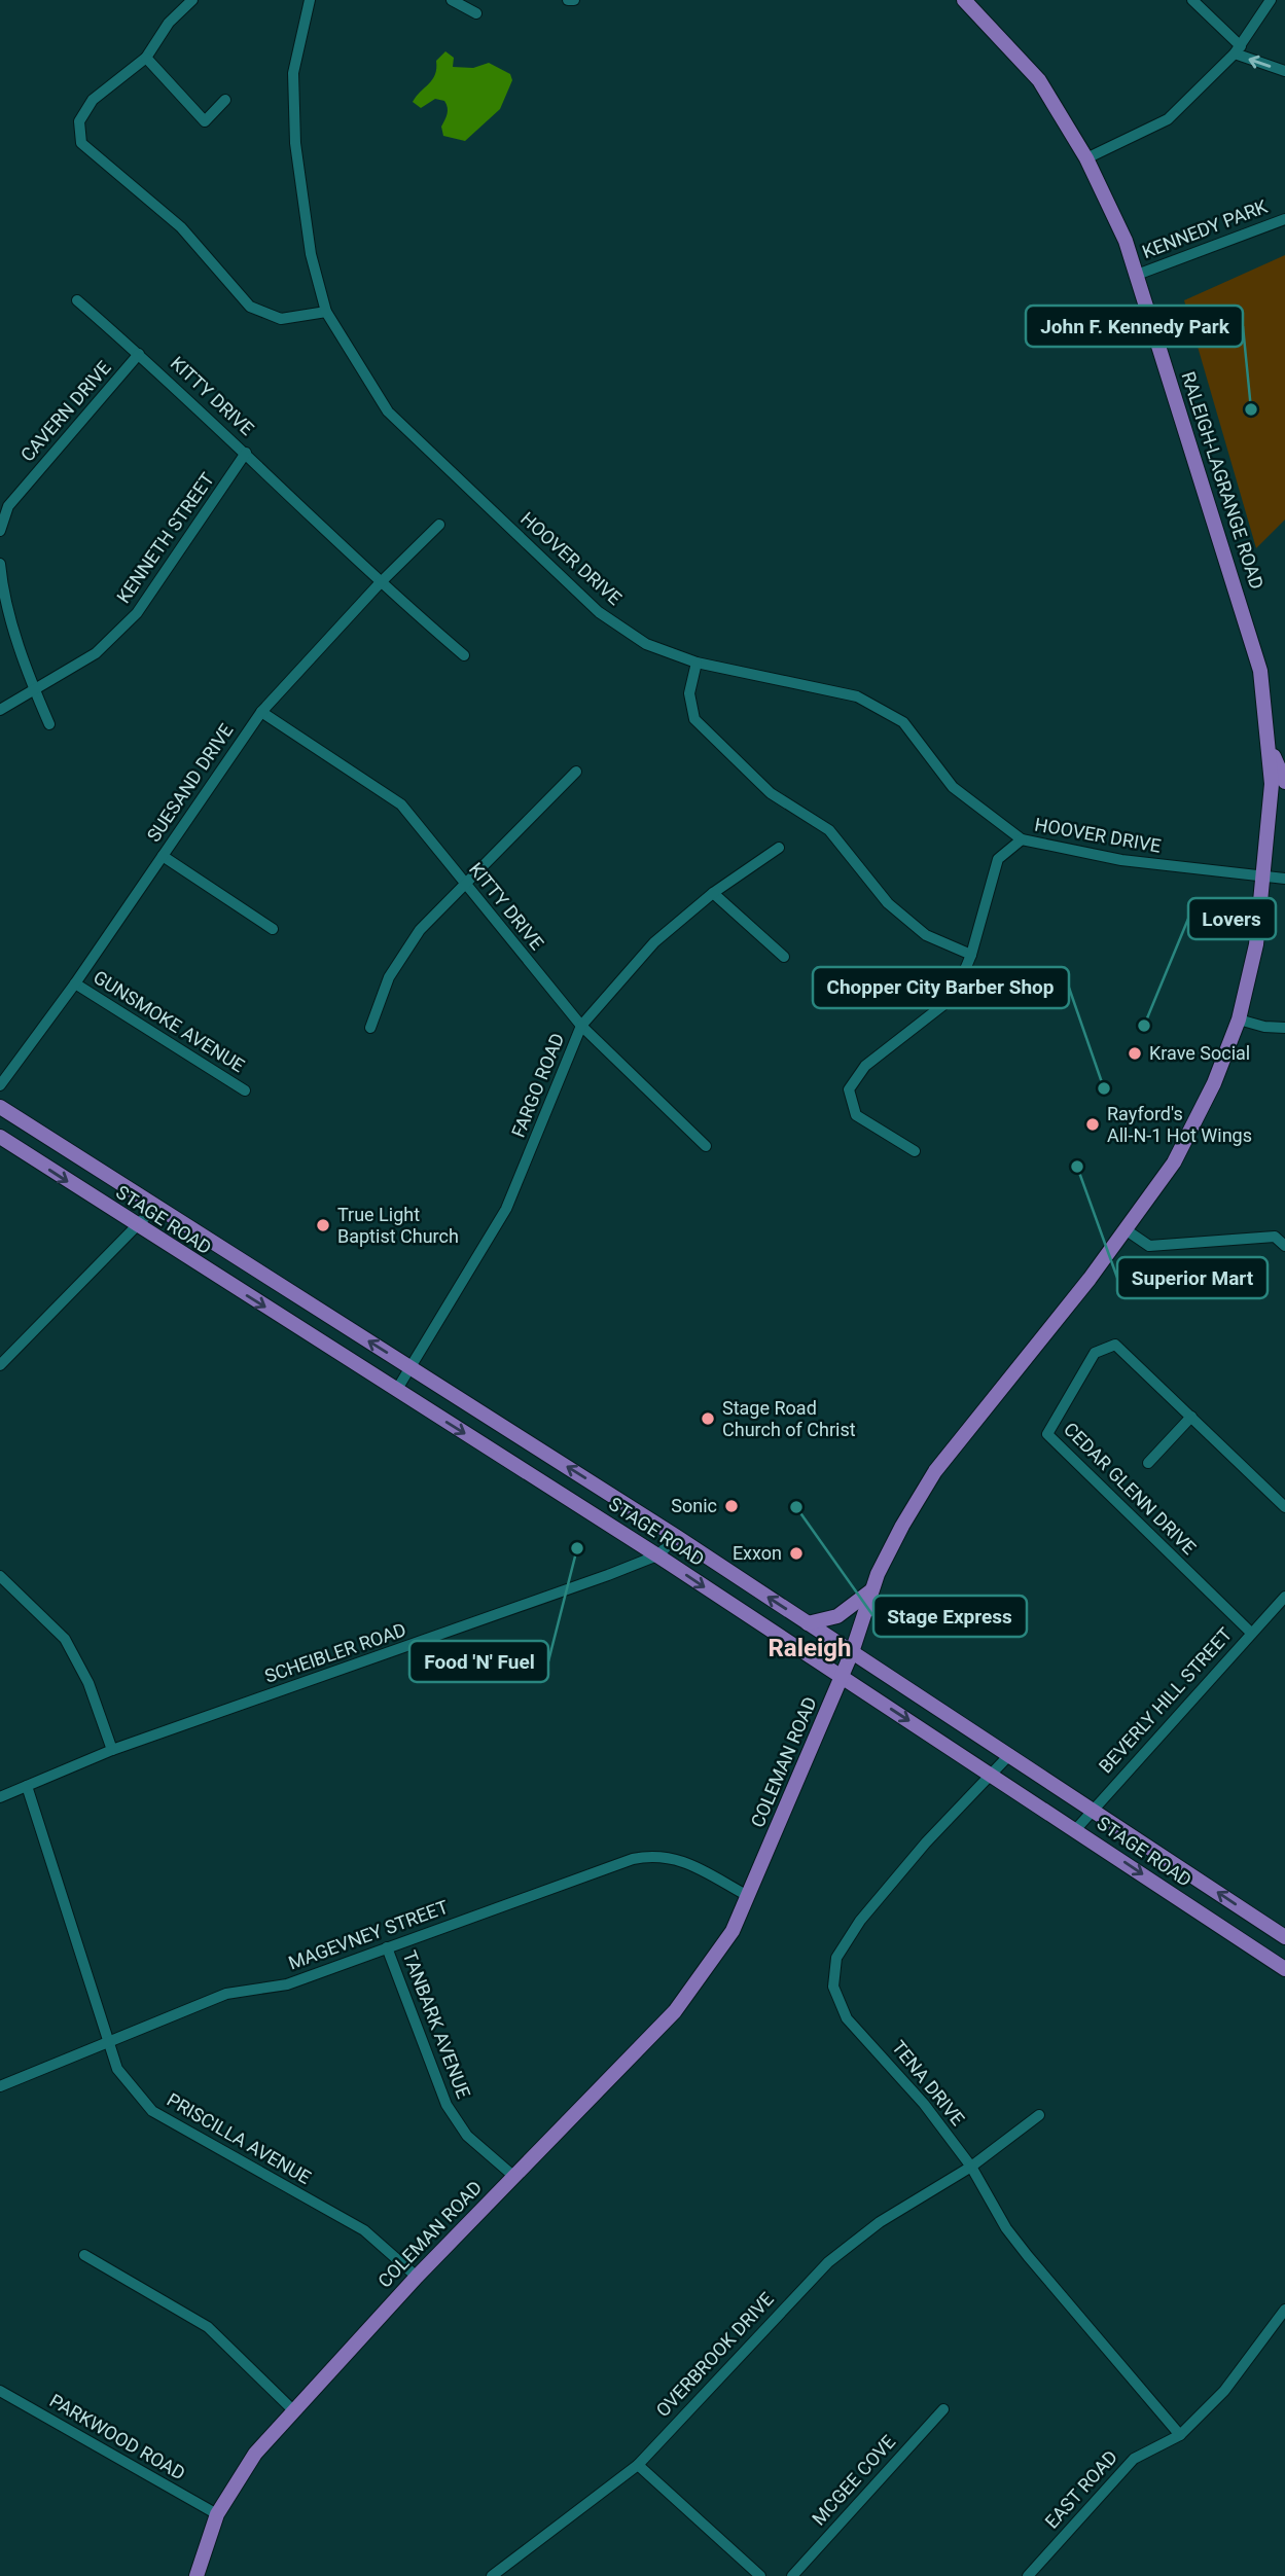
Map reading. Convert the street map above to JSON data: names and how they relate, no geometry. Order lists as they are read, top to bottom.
{
  "streets": {
    "main road": ["RALEIGH-LAGRANGE ROAD", "STAGE ROAD", "COLEMAN ROAD"],
    "street": [
      "KENNEDY PARK",
      "KITTY DRIVE",
      "CAVERN DRIVE",
      "KENNETH STREET",
      "HOOVER DRIVE",
      "SUESAND DRIVE",
      "GUNSMOKE AVENUE",
      "FARGO ROAD",
      "CEDAR GLENN DRIVE",
      "SCHEIBLER ROAD",
      "BEVERLY HILL STREET",
      "MAGEVNEY STREET",
      "TANBARK AVENUE",
      "TENA DRIVE",
      "PRISCILLA AVENUE",
      "OVERBROOK DRIVE",
      "PARKWOOD ROAD",
      "MCGEE COVE",
      "EAST ROAD"
    ]
  },
  "crossings": [
    ["KENNEDY PARK", "RALEIGH-LAGRANGE ROAD"],
    ["KITTY DRIVE", "CAVERN DRIVE"],
    ["KITTY DRIVE", "KENNETH STREET"],
    ["KITTY DRIVE", "SUESAND DRIVE"],
    ["KITTY DRIVE", "FARGO ROAD"],
    ["RALEIGH-LAGRANGE ROAD", "HOOVER DRIVE"],
    ["RALEIGH-LAGRANGE ROAD", "COLEMAN ROAD"],
    ["HOOVER DRIVE", "COLEMAN ROAD"],
    ["SUESAND DRIVE", "GUNSMOKE AVENUE"],
    ["FARGO ROAD", "STAGE ROAD"],
    ["STAGE ROAD", "SCHEIBLER ROAD"],
    ["STAGE ROAD", "BEVERLY HILL STREET"],
    ["STAGE ROAD", "COLEMAN ROAD"],
    ["STAGE ROAD", "TENA DRIVE"],
    ["CEDAR GLENN DRIVE", "BEVERLY HILL STREET"],
    ["SCHEIBLER ROAD", "PRISCILLA AVENUE"],
    ["COLEMAN ROAD", "MAGEVNEY STREET"],
    ["COLEMAN ROAD", "TANBARK AVENUE"],
    ["COLEMAN ROAD", "PRISCILLA AVENUE"],
    ["COLEMAN ROAD", "PARKWOOD ROAD"],
    ["MAGEVNEY STREET", "TANBARK AVENUE"],
    ["MAGEVNEY STREET", "PRISCILLA AVENUE"],
    ["TENA DRIVE", "OVERBROOK DRIVE"],
    ["TENA DRIVE", "EAST ROAD"]
  ],
  "districts": ["Raleigh"],
  "places": [
    "John F. Kennedy Park",
    "Lovers",
    "Krave Social",
    "Chopper City Barber Shop",
    "Rayford's All-N-1 Hot Wings",
    "Superior Mart",
    "True Light Baptist Church",
    "Stage Road Church of Christ",
    "Sonic",
    "Stage Express",
    "Food 'N' Fuel",
    "Exxon"
  ]
}
